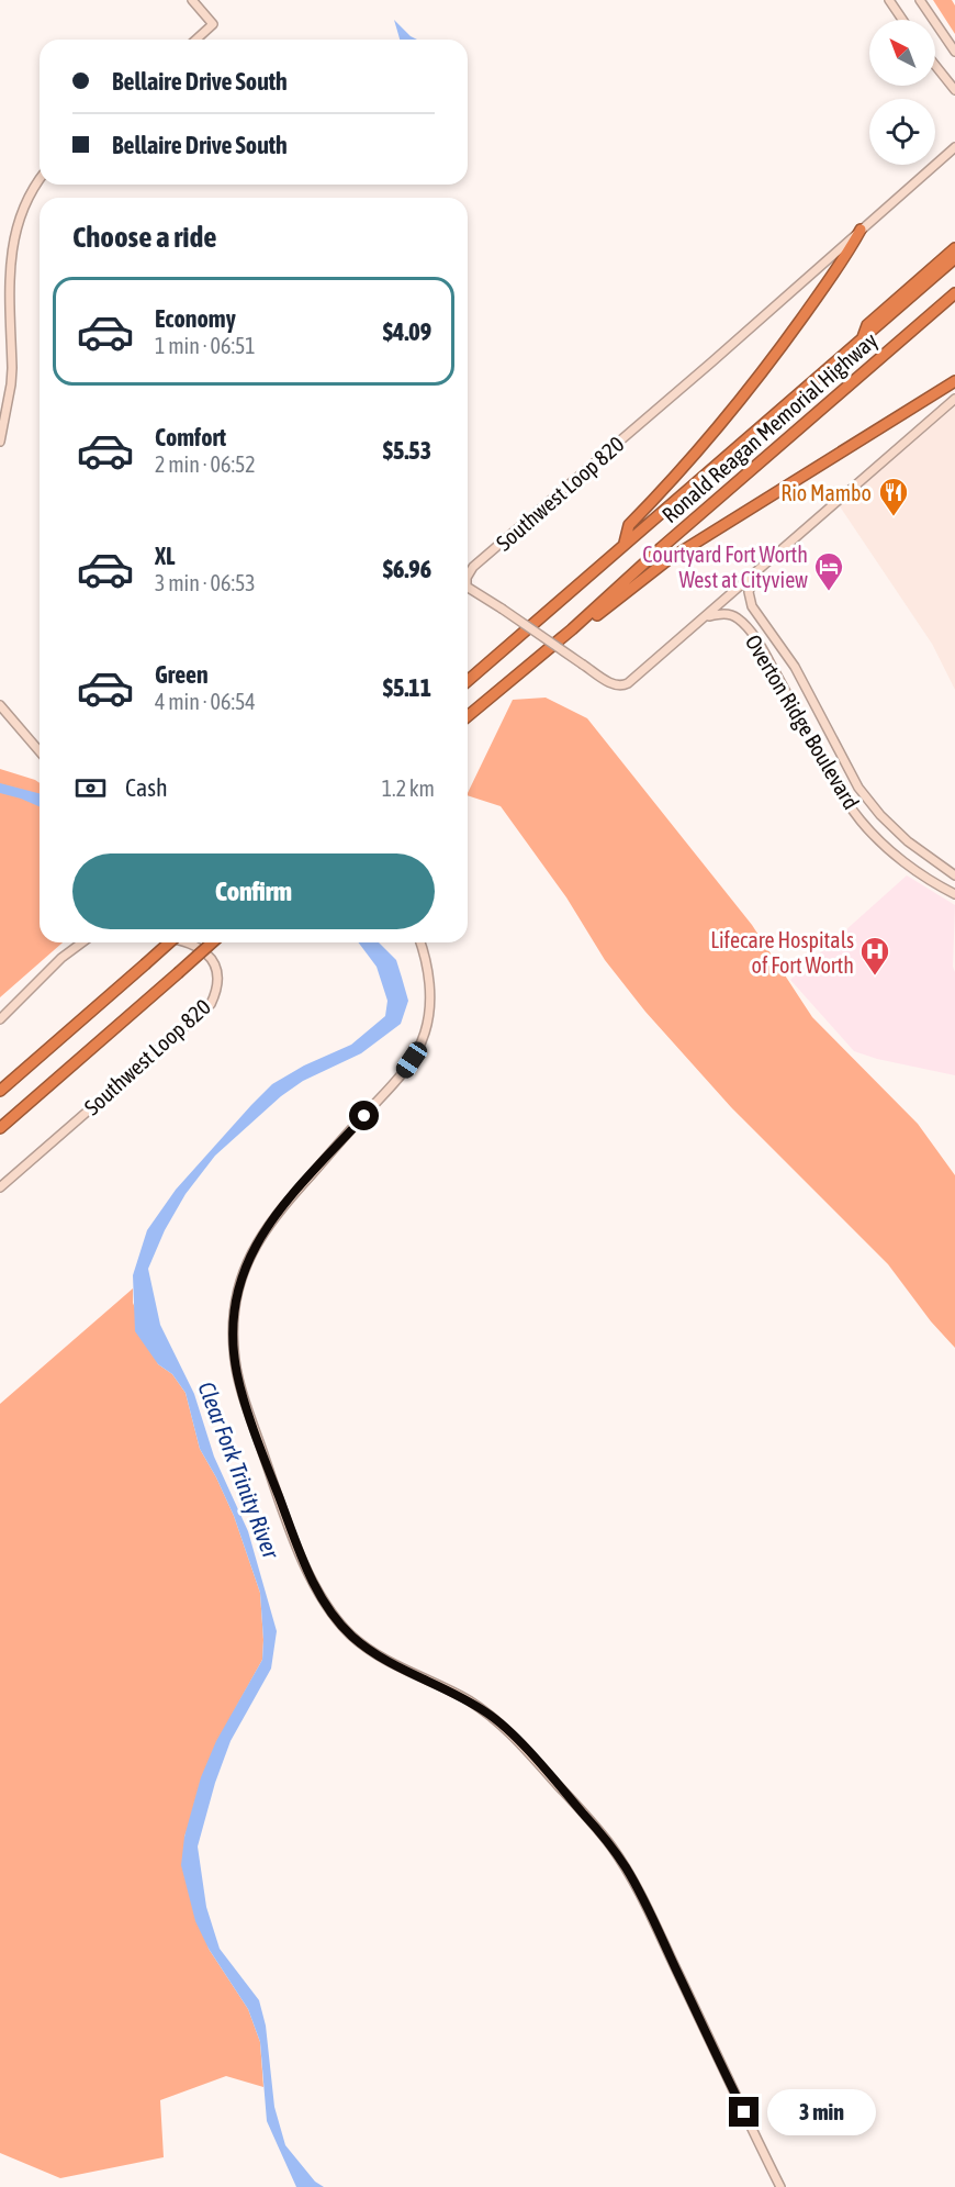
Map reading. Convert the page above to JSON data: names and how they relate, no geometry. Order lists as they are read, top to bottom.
{
  "streets": {
    "highway": ["Ronald Reagan Memorial Highway"],
    "street": ["Southwest Loop 820", "Overton Ridge Boulevard"]
  },
  "crossings": [
    ["Southwest Loop 820", "Overton Ridge Boulevard"]
  ],
  "water": ["Clear Fork Trinity River"],
  "places": {
    "restaurant": ["Rio Mambo"],
    "hotel": ["Courtyard Fort Worth West at Cityview"],
    "hospital": ["Lifecare Hospitals of Fort Worth"]
  },
  "north": "top left",
  "page": {
    "banner": ["Bellaire Drive South", "Bellaire Drive South"],
    "heading": "Choose a ride",
    "list": [
      {
        "name": "Economy",
        "note": "1 min · 06:51",
        "value": "$4.09"
      },
      {
        "name": "Comfort",
        "note": "2 min · 06:52",
        "value": "$5.53"
      },
      {
        "name": "XL",
        "note": "3 min · 06:53",
        "value": "$6.96"
      },
      {
        "name": "Green",
        "note": "4 min · 06:54",
        "value": "$5.11"
      }
    ],
    "pay": ["Cash", "1.2 km"],
    "buttons": "Confirm",
    "bubble": "3 min"
  }
}
